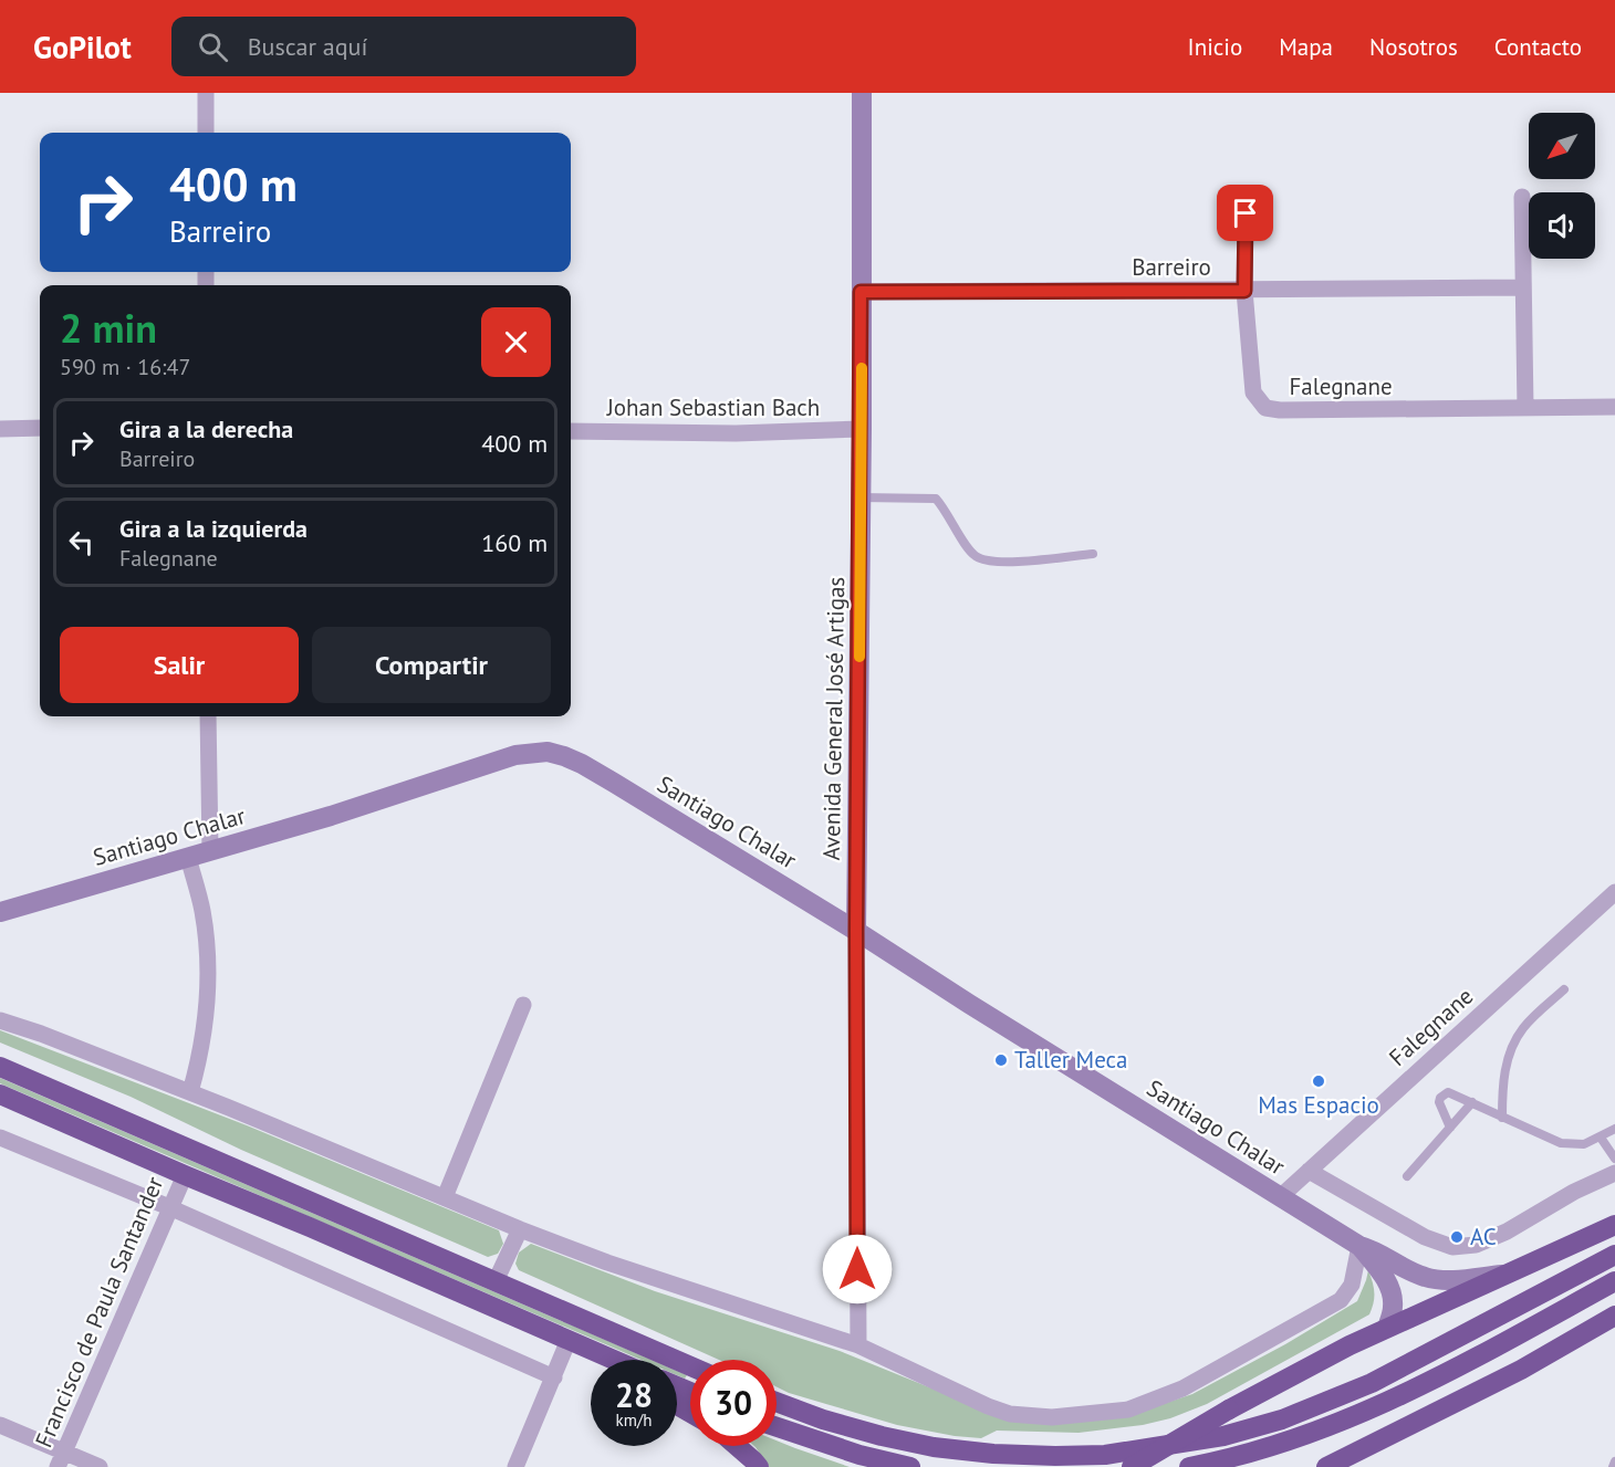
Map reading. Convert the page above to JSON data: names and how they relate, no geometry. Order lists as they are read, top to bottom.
{
  "streets": {
    "street": [
      "Barreiro",
      "Falegnane",
      "Johan Sebastian Bach",
      "Avenida General José Artigas",
      "Santiago Chalar",
      "Francisco de Paula Santander"
    ]
  },
  "crossings": [
    ["Barreiro", "Falegnane"],
    ["Barreiro", "Avenida General José Artigas"],
    ["Falegnane", "Santiago Chalar"],
    ["Johan Sebastian Bach", "Avenida General José Artigas"],
    ["Avenida General José Artigas", "Santiago Chalar"]
  ],
  "places": ["Taller Meca", "Mas Espacio", "AC"],
  "north": "bottom left",
  "page": {
    "header": "GoPilot",
    "search": "Buscar aquí",
    "nav": [
      "Inicio",
      "Mapa",
      "Nosotros",
      "Contacto"
    ],
    "turn": ["400 m", "Barreiro"],
    "heading": ["2 min", "590 m · 16:47"],
    "list": [
      {
        "name": "Gira a la derecha",
        "note": "Barreiro",
        "value": "400 m"
      },
      {
        "name": "Gira a la izquierda",
        "note": "Falegnane",
        "value": "160 m"
      }
    ],
    "buttons": ["Salir", "Compartir"],
    "speed": "28 km/h",
    "limit": "30"
  }
}
